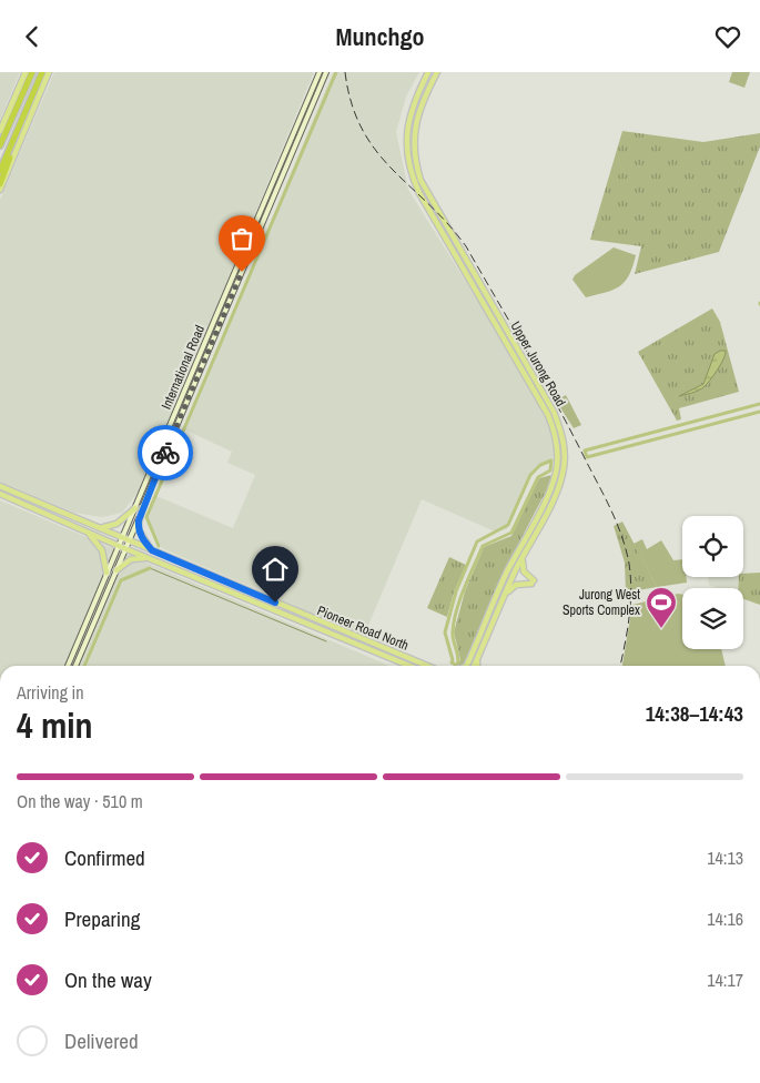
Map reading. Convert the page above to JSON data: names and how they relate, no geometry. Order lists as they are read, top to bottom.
{
  "streets": {
    "main road": ["Upper Jurong Road", "International Road", "Pioneer Road North"]
  },
  "crossings": [
    ["International Road", "Pioneer Road North"]
  ],
  "places": {
    "sports": ["Jurong West Sports Complex"]
  },
  "page": {
    "header": "Munchgo",
    "heading": ["4 min", "Arriving in", "14:38–14:43"],
    "bar": "On the way · 510 m",
    "list": [
      ["Confirmed", "14:13"],
      ["Preparing", "14:16"],
      ["On the way", "14:17"],
      "Delivered"
    ]
  }
}
